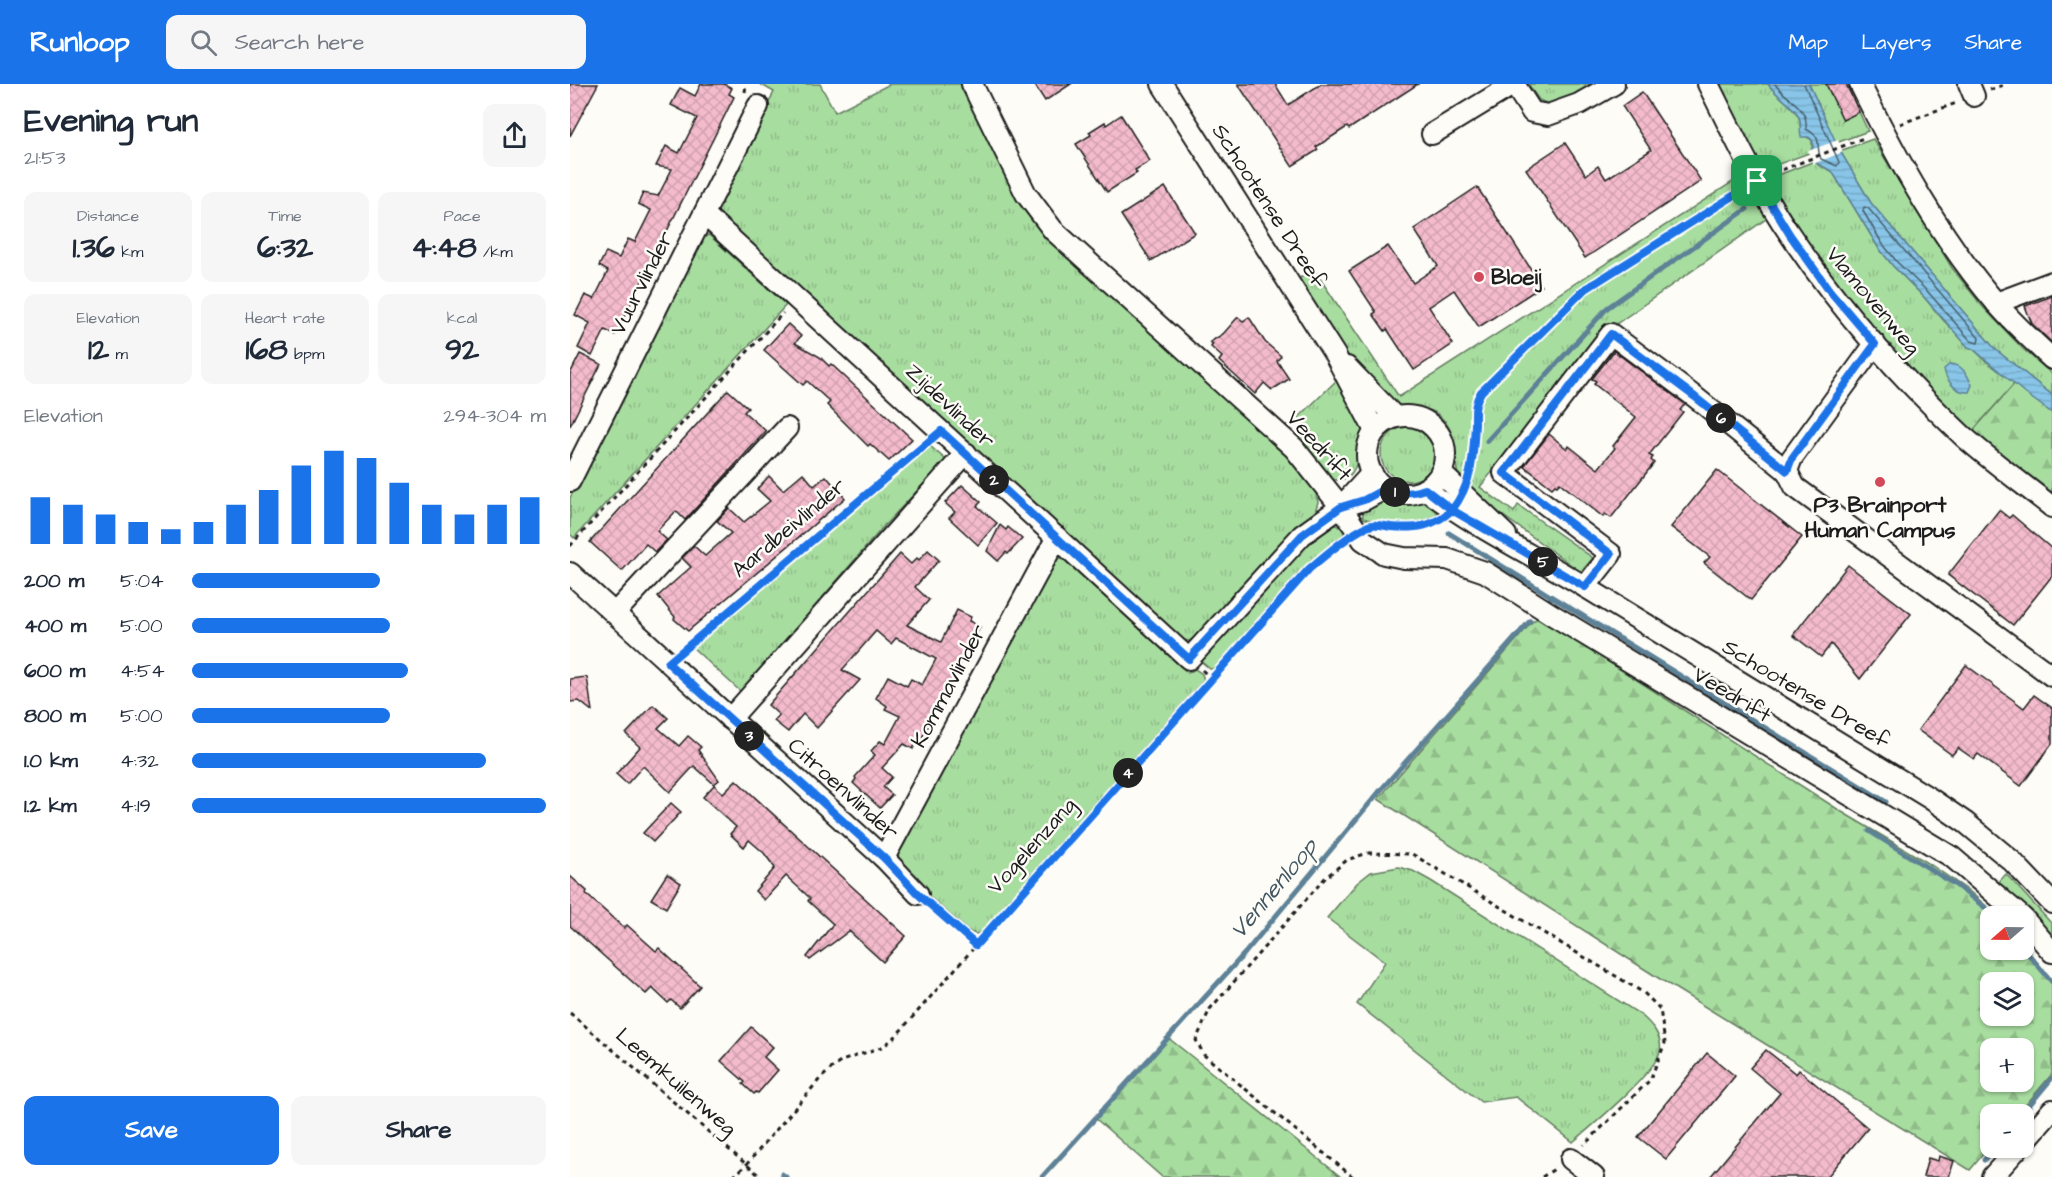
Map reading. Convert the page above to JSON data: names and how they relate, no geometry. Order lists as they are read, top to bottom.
{
  "streets": {
    "street": [
      "Schootense Dreef",
      "Vuurvlinder",
      "Vlamovenweg",
      "Zijdevlinder",
      "Veedrift",
      "Kommavlinder",
      "Citroenvlinder"
    ],
    "path": ["Aardbeivlinder", "Vogelenzang", "Leemkuilenweg"]
  },
  "crossings": [
    ["Vuurvlinder", "Zijdevlinder"],
    ["Zijdevlinder", "Veedrift"],
    ["Zijdevlinder", "Aardbeivlinder"],
    ["Zijdevlinder", "Kommavlinder"],
    ["Veedrift", "Vogelenzang"],
    ["Aardbeivlinder", "Citroenvlinder"],
    ["Kommavlinder", "Citroenvlinder"],
    ["Vogelenzang", "Leemkuilenweg"]
  ],
  "water": ["Vennenloop"],
  "places": ["Bloeij", "P3 Brainport Human Campus"],
  "north": "left",
  "page": {
    "header": "Runloop",
    "search": "Search here",
    "nav": ["Map", "Layers", "Share"],
    "heading": ["Evening run", "21:53"],
    "stats": [
      ["Distance", "1.36 km"],
      ["Time", "6:32"],
      ["Pace", "4:48 /km"],
      ["Elevation", "12 m"],
      ["Heart rate", "168 bpm"],
      ["kcal", "92"]
    ],
    "chart": ["Elevation", "294–304 m"],
    "pins": [
      "6",
      "2",
      "1",
      "5",
      "3",
      "4"
    ],
    "list": [
      {
        "name": "200 m",
        "note": "5:04"
      },
      {
        "name": "400 m",
        "note": "5:00"
      },
      {
        "name": "600 m",
        "note": "4:54"
      },
      {
        "name": "800 m",
        "note": "5:00"
      },
      {
        "name": "1.0 km",
        "note": "4:32"
      },
      {
        "name": "1.2 km",
        "note": "4:19"
      }
    ],
    "map_buttons": ["+", "−"],
    "buttons": ["Save", "Share"]
  }
}
